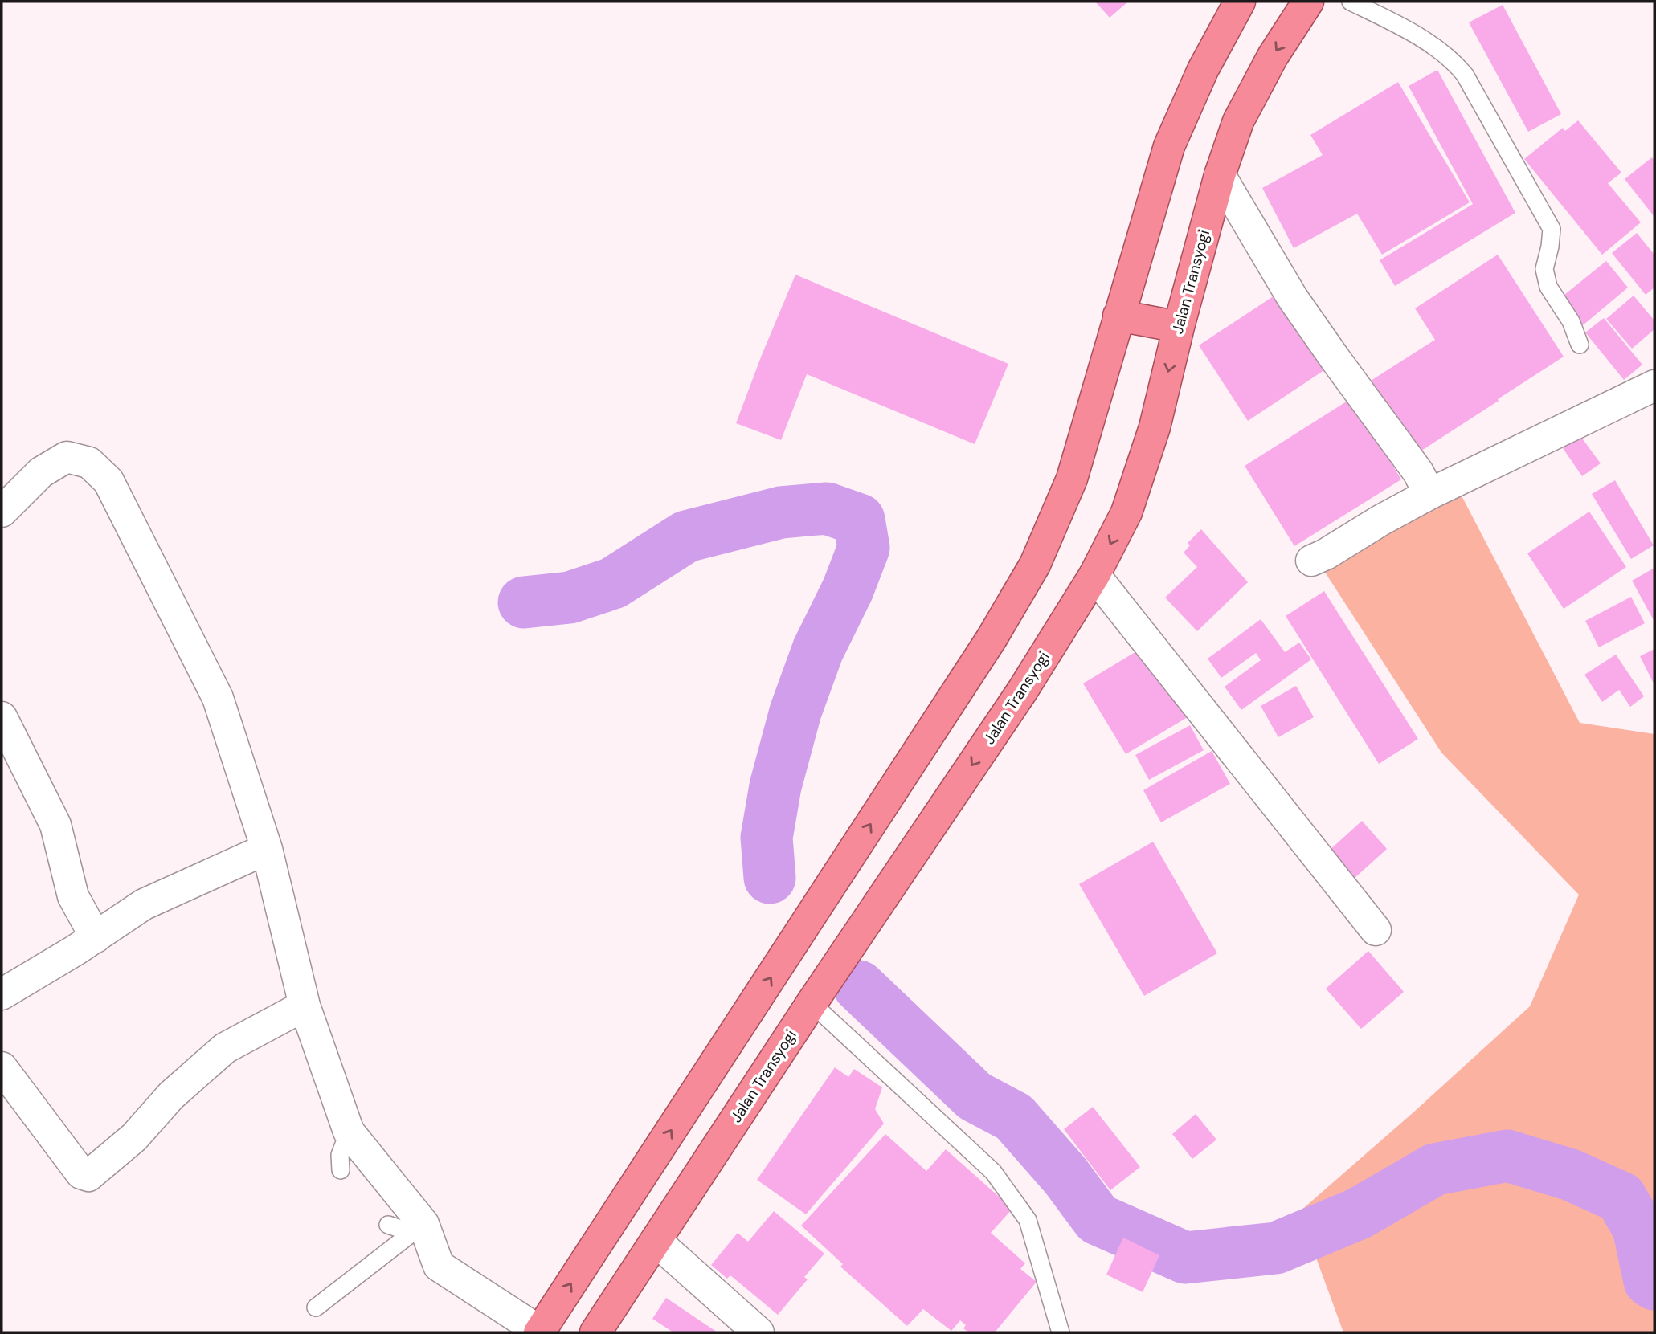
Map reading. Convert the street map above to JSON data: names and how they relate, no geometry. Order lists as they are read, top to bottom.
{
  "streets": {
    "highway": ["Jalan Transyogi"]
  }
}
